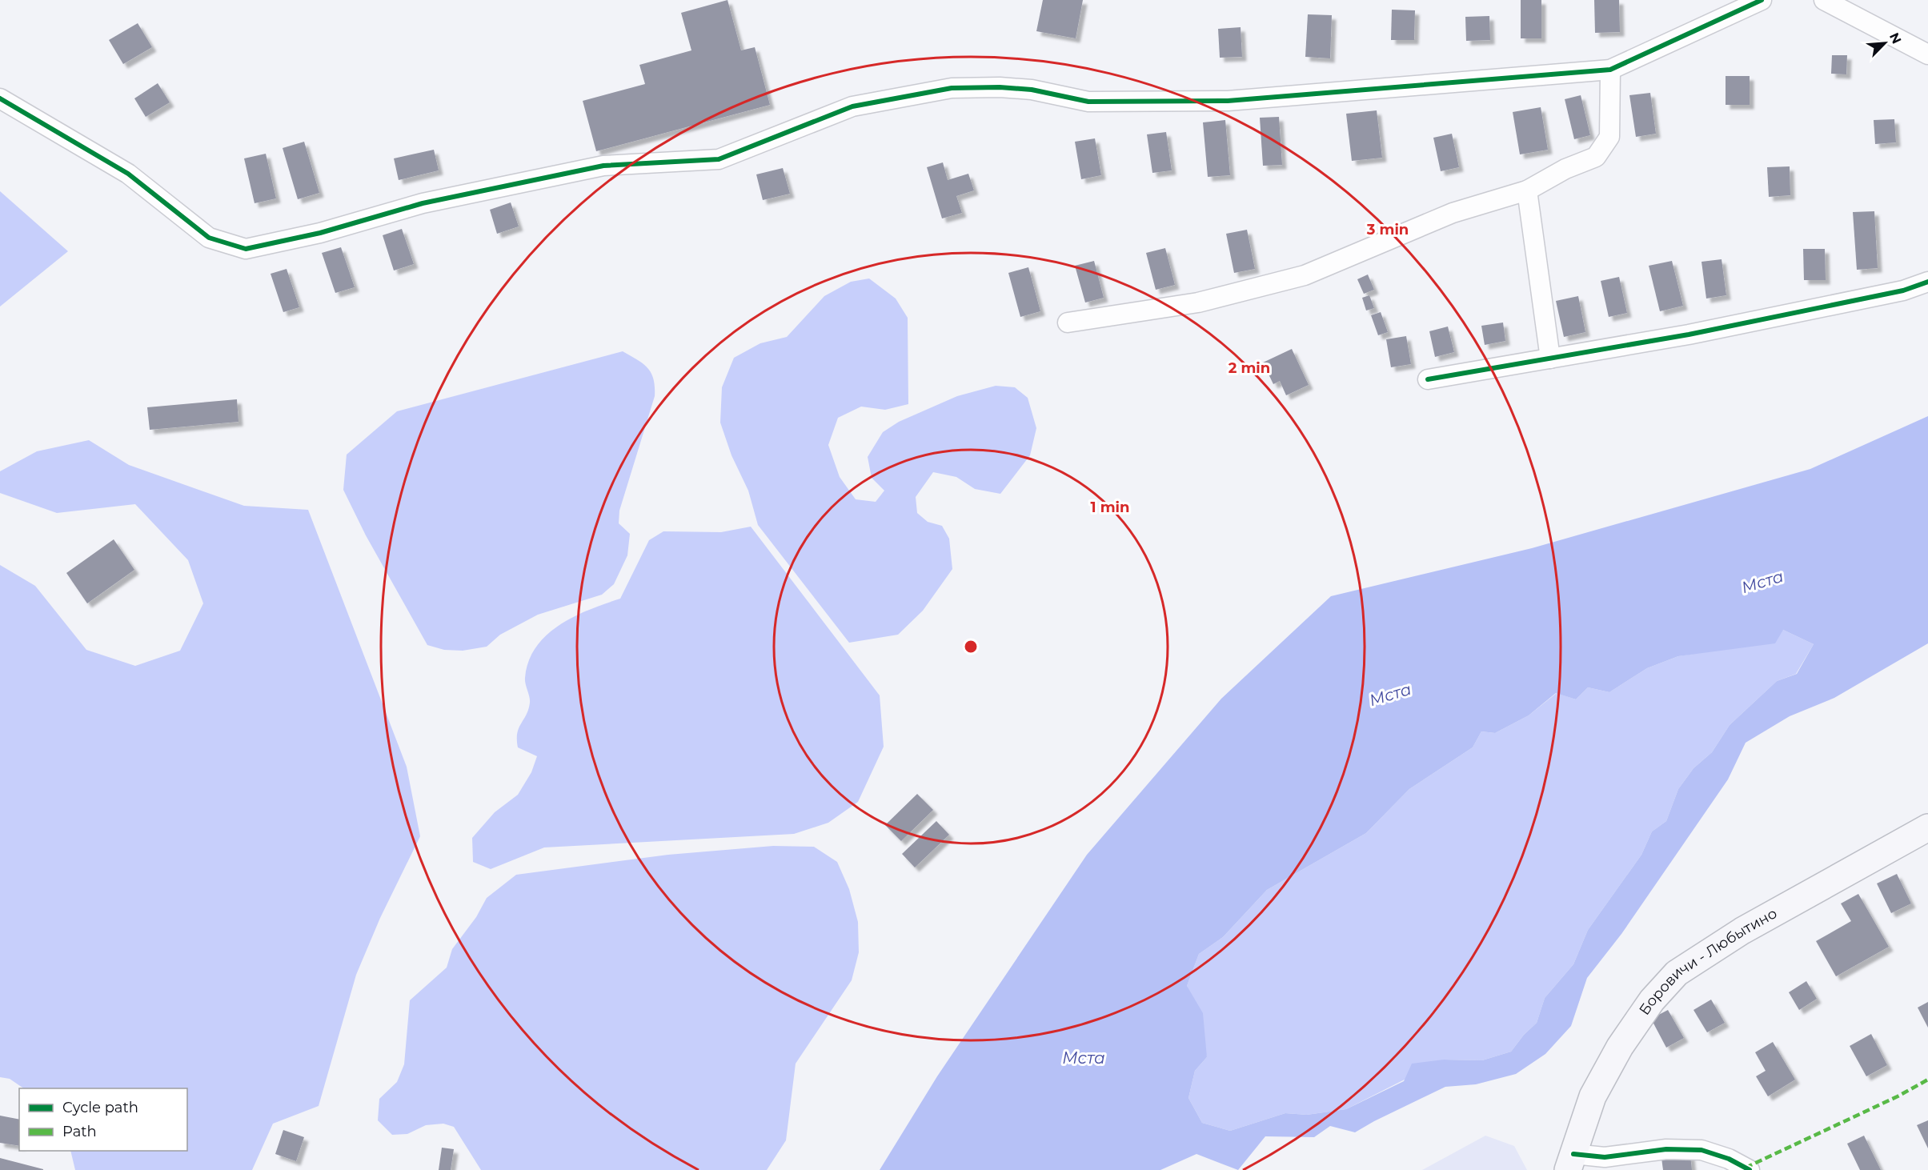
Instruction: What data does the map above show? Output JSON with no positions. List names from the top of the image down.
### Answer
{
  "streets": {
    "main road": ["Боровичи - Любытино"]
  },
  "water": ["Мста"],
  "legend": ["Cycle path", "Path"],
  "north": "top right",
  "rings": ["3 min", "2 min", "1 min"]
}
